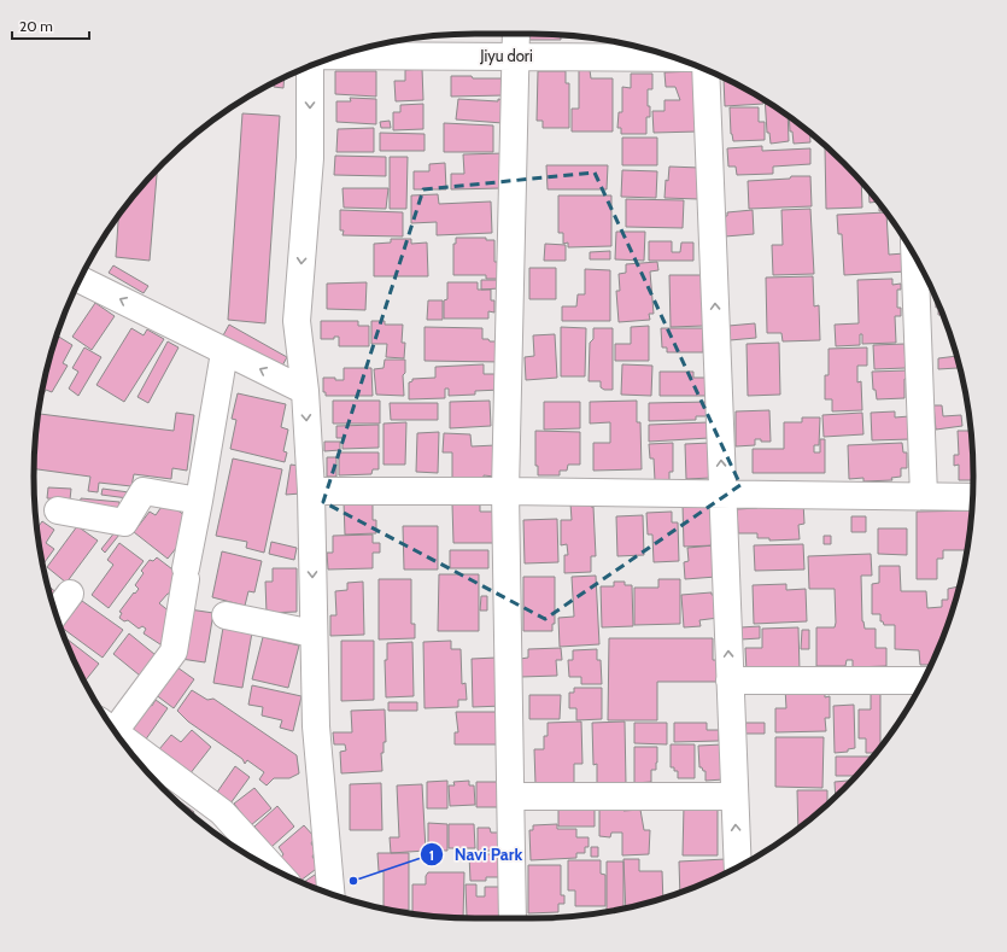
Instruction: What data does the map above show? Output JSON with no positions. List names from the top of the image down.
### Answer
{
  "streets": {
    "street": ["Jiyu dori"]
  },
  "places": ["Navi Park"],
  "scale_bar": "20 m"
}
